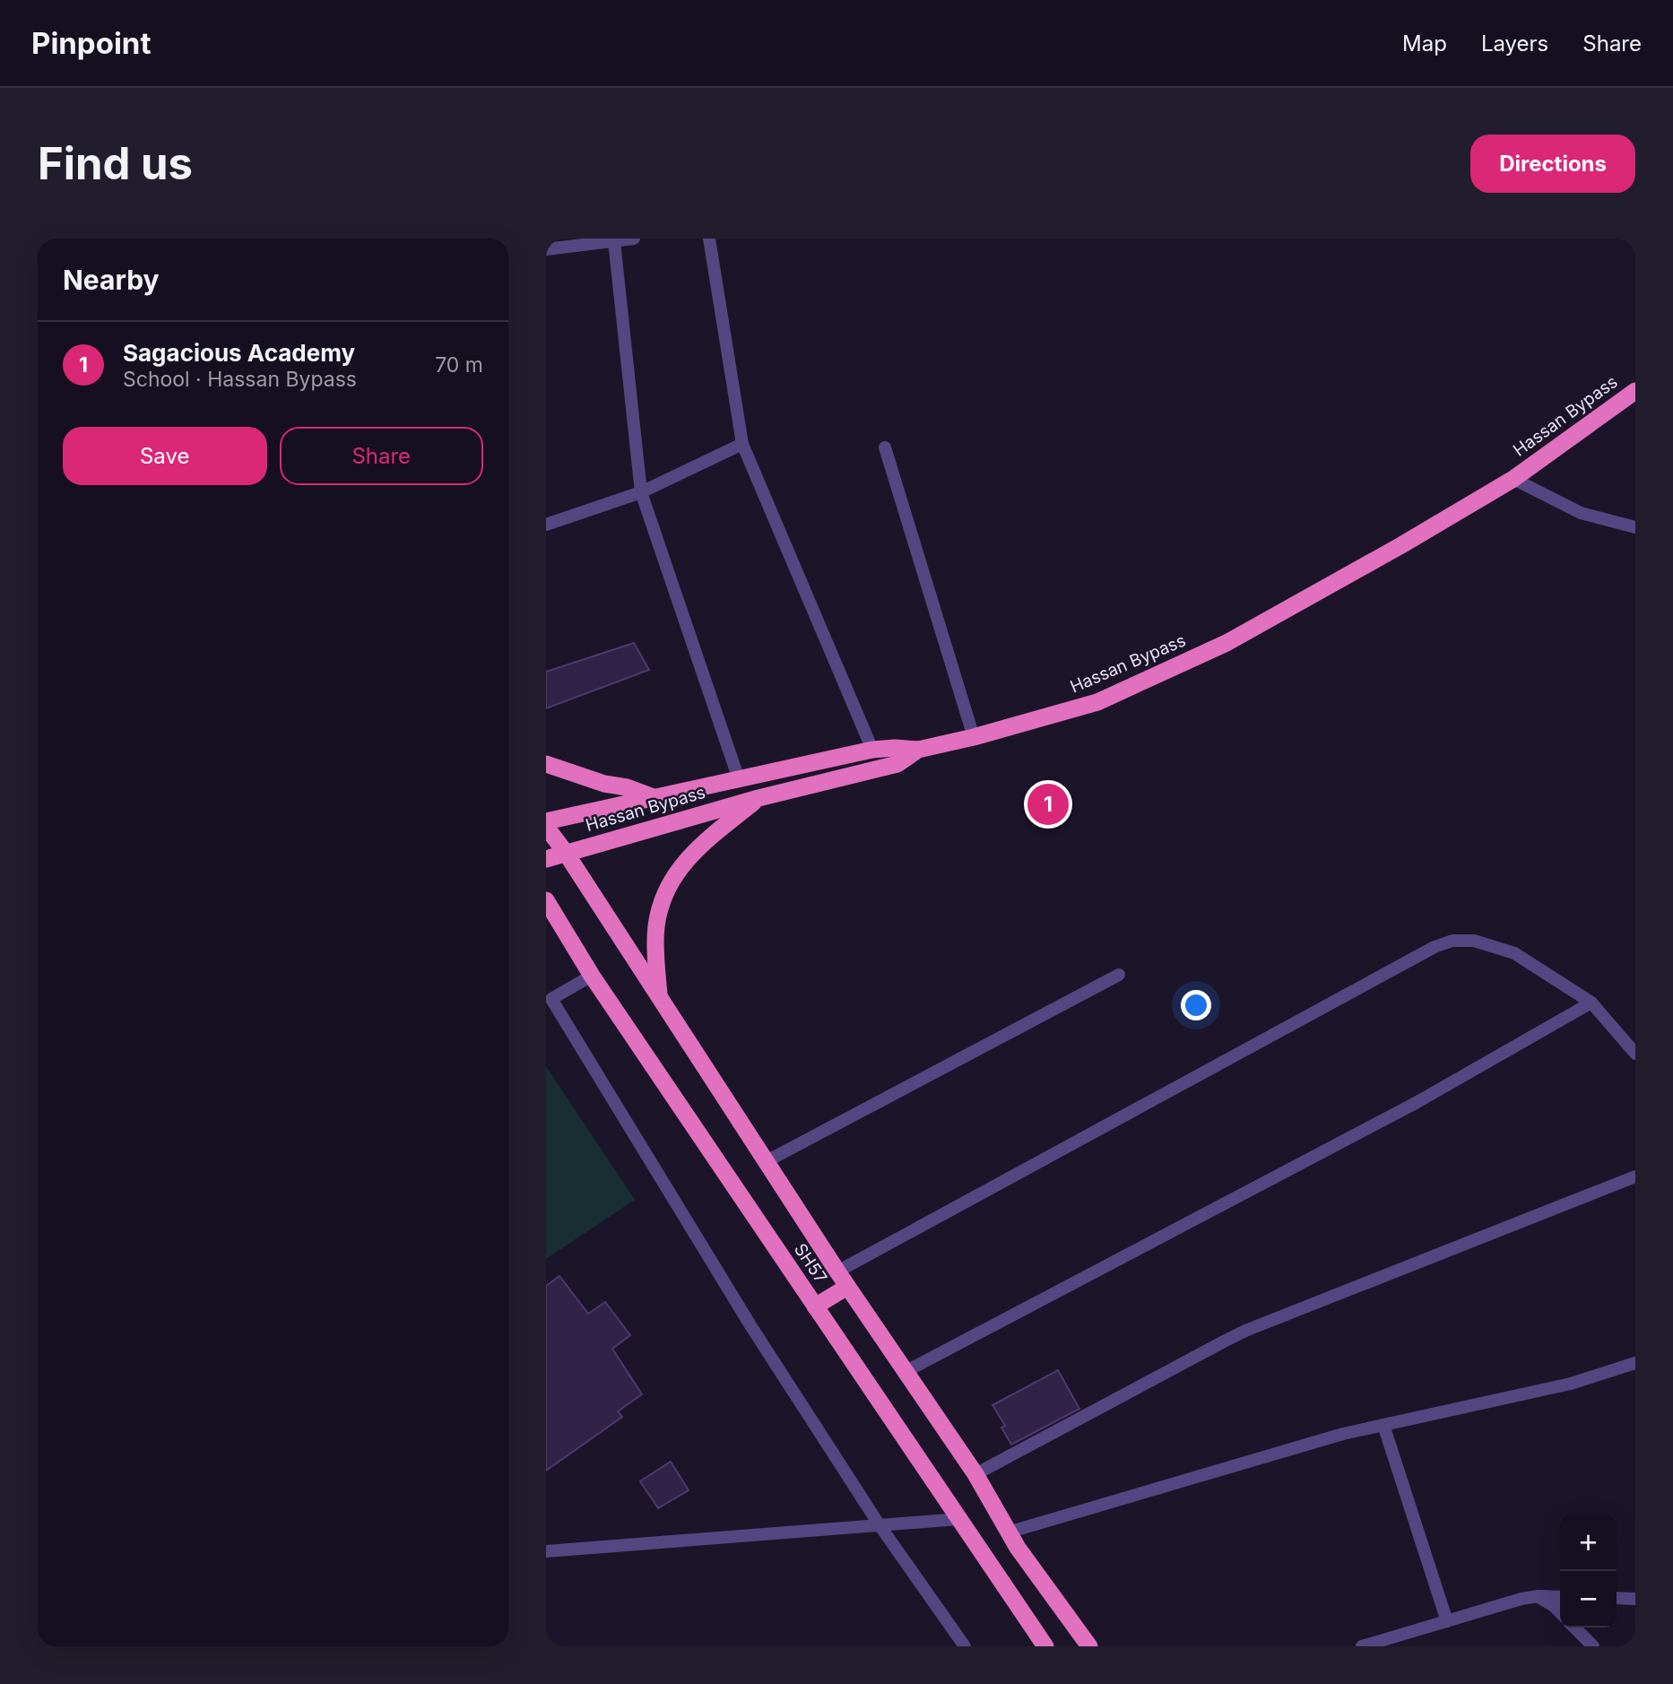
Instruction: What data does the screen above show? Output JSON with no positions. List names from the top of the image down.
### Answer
{
  "streets": {
    "highway": ["Hassan Bypass", "SH57"]
  },
  "page": {
    "header": "Pinpoint",
    "nav": ["Map", "Layers", "Share"],
    "buttons": [
      "Directions",
      ["Save", "Share"]
    ],
    "title": "Find us",
    "heading": "Nearby",
    "list": [
      {
        "mark": "1",
        "name": "Sagacious Academy",
        "note": "School · Hassan Bypass",
        "value": "70 m"
      }
    ],
    "pins": "1",
    "map_buttons": ["+", "−"]
  }
}
